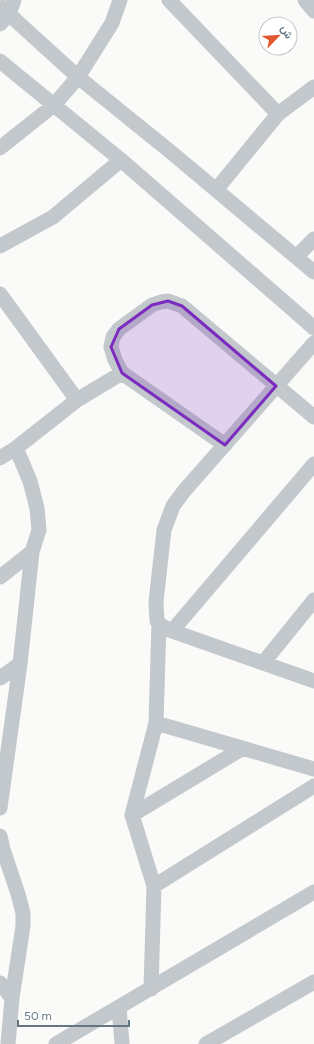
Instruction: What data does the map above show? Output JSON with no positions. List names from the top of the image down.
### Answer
{
  "scale_bar": "50 m",
  "north": "top right"
}
